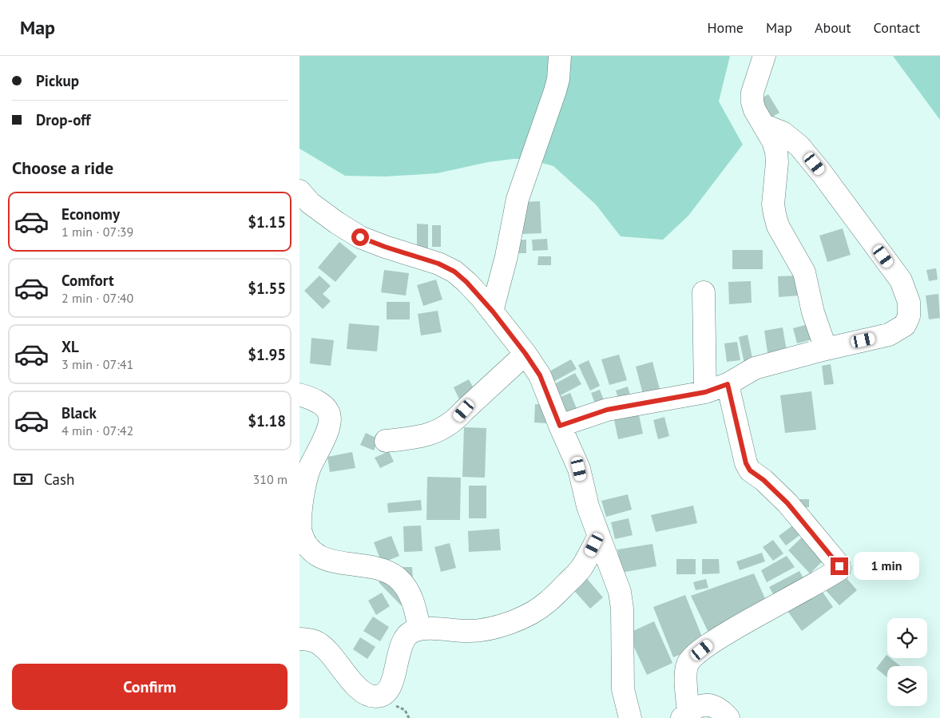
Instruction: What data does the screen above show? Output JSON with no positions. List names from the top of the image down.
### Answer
{
  "page": {
    "header": "Map",
    "nav": [
      "Home",
      "Map",
      "About",
      "Contact"
    ],
    "banner": ["Pickup", "Drop-off"],
    "heading": "Choose a ride",
    "list": [
      {
        "name": "Economy",
        "note": "1 min · 07:39",
        "value": "$1.15"
      },
      {
        "name": "Comfort",
        "note": "2 min · 07:40",
        "value": "$1.55"
      },
      {
        "name": "XL",
        "note": "3 min · 07:41",
        "value": "$1.95"
      },
      {
        "name": "Black",
        "note": "4 min · 07:42",
        "value": "$1.18"
      }
    ],
    "pay": ["Cash", "310 m"],
    "bubble": "1 min",
    "buttons": "Confirm"
  }
}
